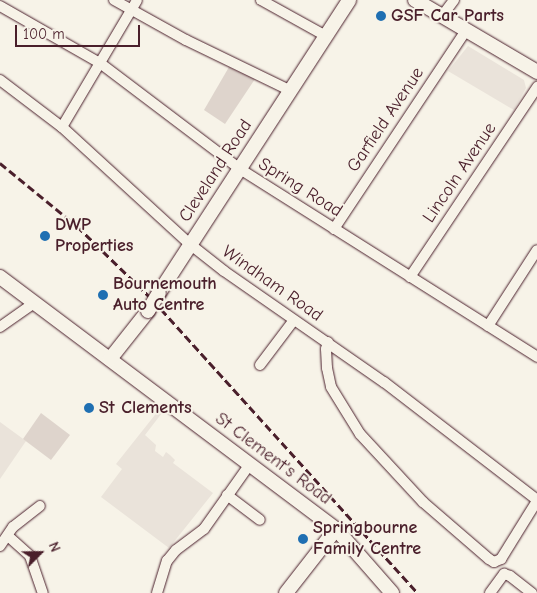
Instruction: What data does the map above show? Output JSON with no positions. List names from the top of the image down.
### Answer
{
  "streets": {
    "street": [
      "Garfield Avenue",
      "Cleveland Road",
      "Lincoln Avenue",
      "Spring Road",
      "Windham Road",
      "St Clement's Road"
    ]
  },
  "crossings": [
    ["Garfield Avenue", "Spring Road"],
    ["Cleveland Road", "Spring Road"],
    ["Cleveland Road", "Windham Road"],
    ["Cleveland Road", "St Clement's Road"],
    ["Lincoln Avenue", "Spring Road"]
  ],
  "places": [
    "GSF Car Parts",
    "DWP Properties",
    "Bournemouth Auto Centre",
    "St Clements",
    "Springbourne Family Centre"
  ],
  "scale_bar": "100 m",
  "north": "top right"
}
